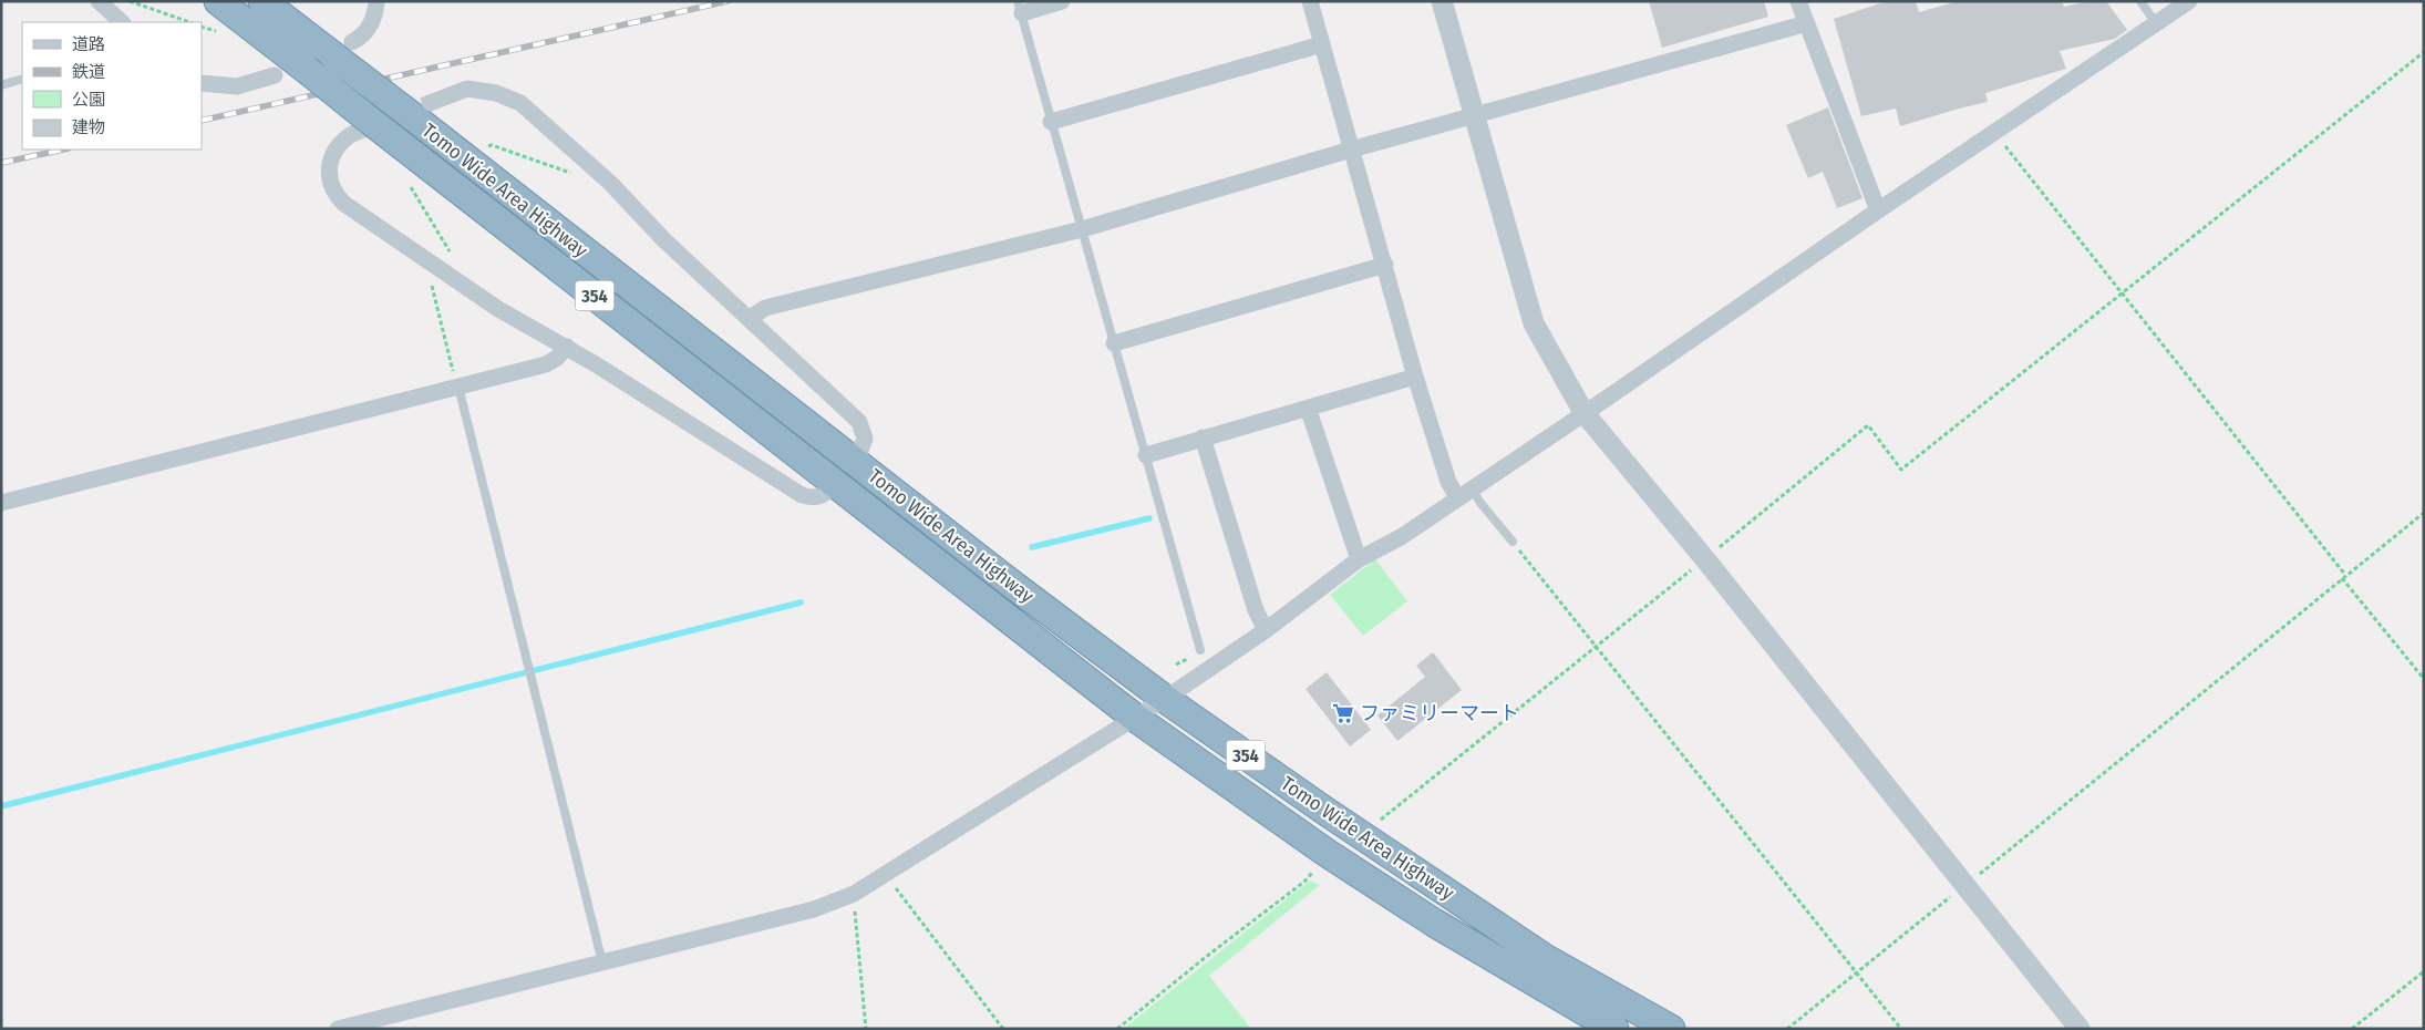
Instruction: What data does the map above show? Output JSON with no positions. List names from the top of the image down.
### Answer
{
  "streets": {
    "highway": ["Tomo Wide Area Highway", "354"]
  },
  "places": {
    "supermarket": ["ファミリーマート"]
  },
  "legend": [
    "道路",
    "鉄道",
    "公園",
    "建物"
  ]
}
